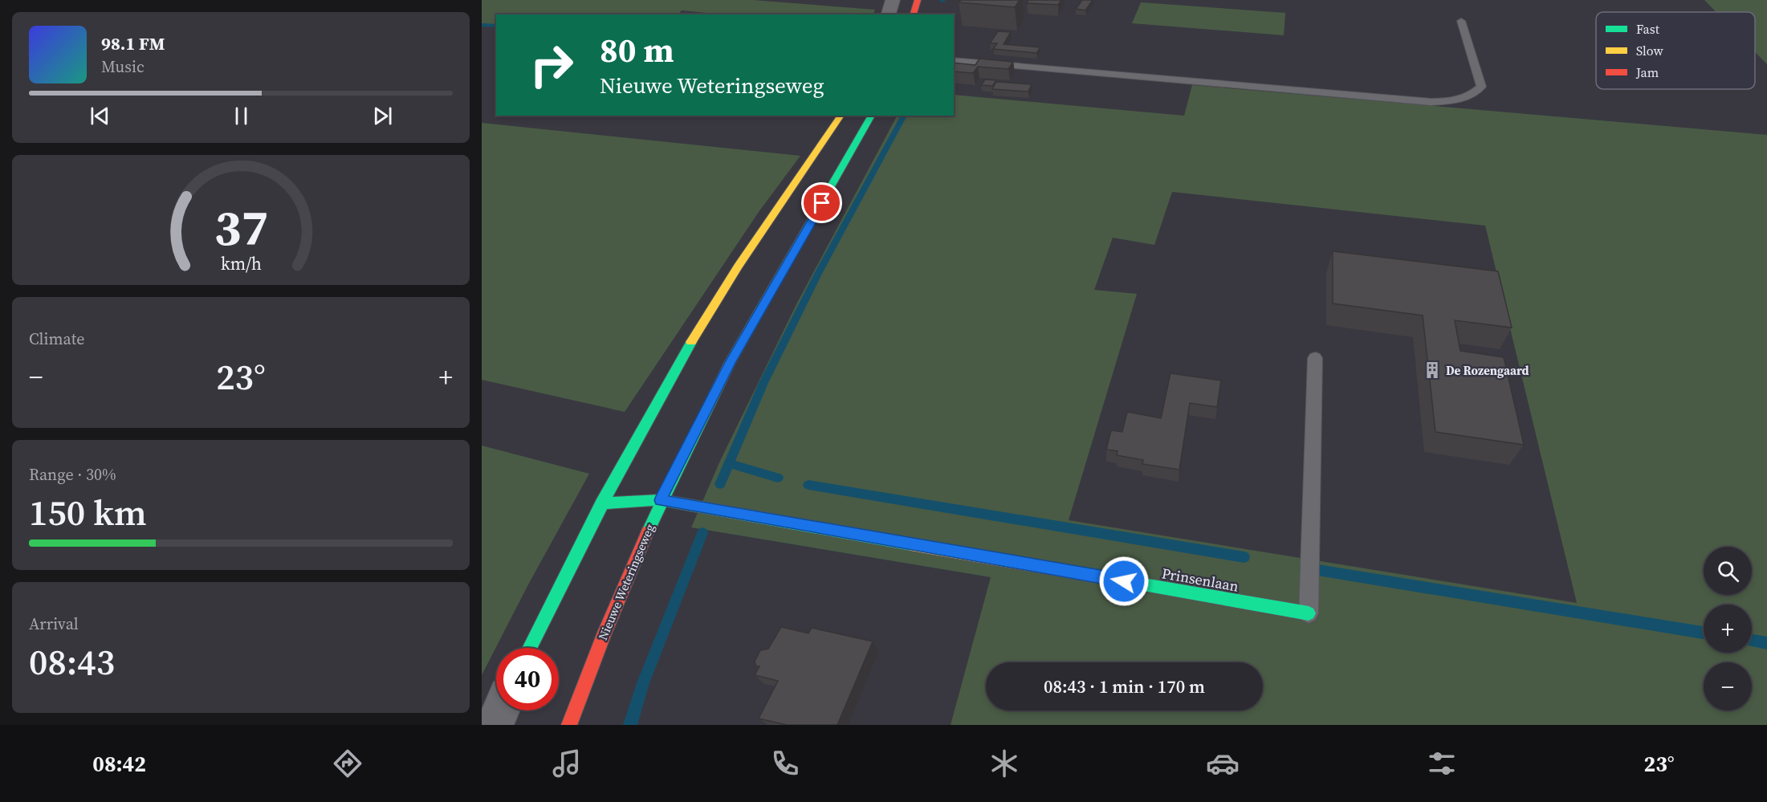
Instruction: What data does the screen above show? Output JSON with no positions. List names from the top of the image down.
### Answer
{
  "streets": {
    "street": ["Prinsenlaan", "Nieuwe Weteringseweg"]
  },
  "crossings": [
    ["Prinsenlaan", "Nieuwe Weteringseweg"]
  ],
  "places": {
    "building": ["De Rozengaard"]
  },
  "legend": ["Fast", "Slow", "Jam"],
  "page": {
    "turn": ["80 m", "Nieuwe Weteringseweg"],
    "song": ["98.1 FM", "Music"],
    "tile": [
      "Climate",
      ["Range · 30%", "150 km"],
      ["Arrival", "08:43"]
    ],
    "heat": ["−", "23°", "+"],
    "map_buttons": ["+", "−"],
    "limit": "40",
    "trip": "08:43 · 1 min · 170 m",
    "tabs": ["08:42", "23°"],
    "gauge": ["37", "km/h"]
  }
}
